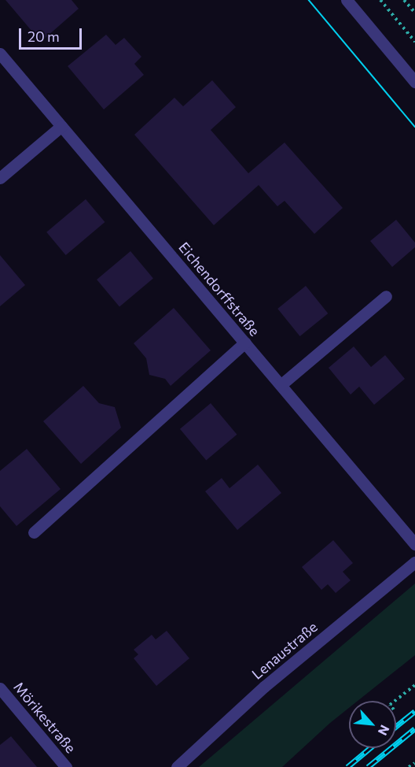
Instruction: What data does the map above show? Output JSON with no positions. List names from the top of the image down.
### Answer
{
  "streets": {
    "street": ["Eichendorffstraße", "Lenaustraße", "Mörikestraße"]
  },
  "scale_bar": "20 m",
  "north": "bottom right"
}
